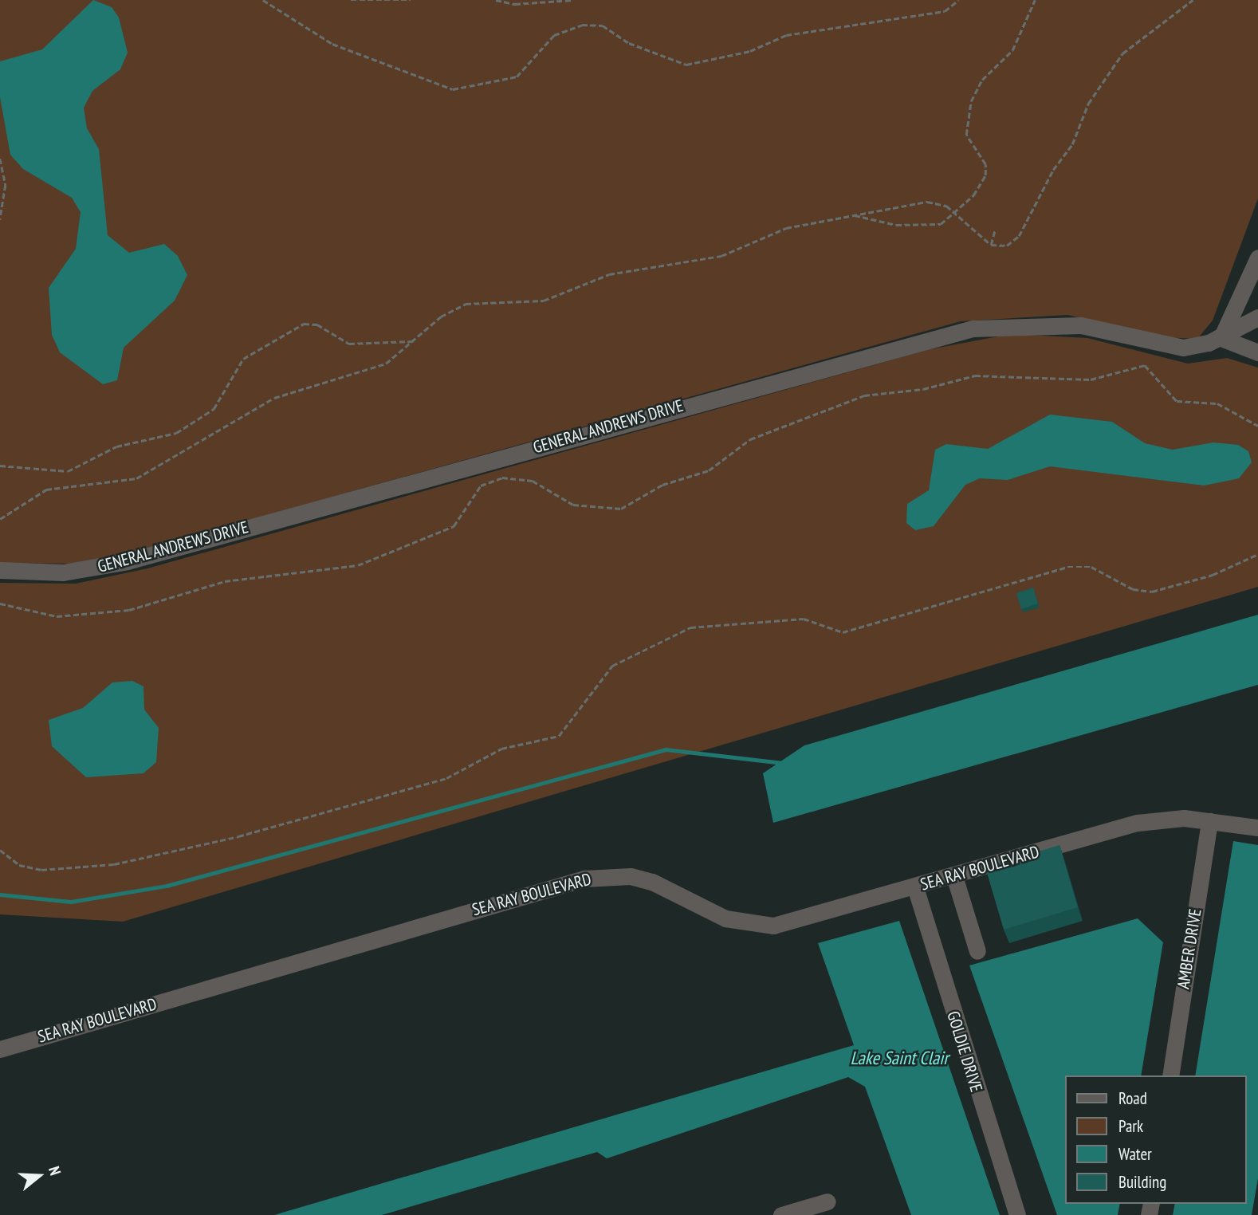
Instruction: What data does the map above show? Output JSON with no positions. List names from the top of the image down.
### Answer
{
  "streets": {
    "street": [
      "GENERAL ANDREWS DRIVE",
      "SEA RAY BOULEVARD",
      "AMBER DRIVE",
      "GOLDIE DRIVE"
    ]
  },
  "crossings": [
    ["SEA RAY BOULEVARD", "AMBER DRIVE"],
    ["SEA RAY BOULEVARD", "GOLDIE DRIVE"]
  ],
  "water": ["Lake Saint Clair"],
  "legend": [
    "Road",
    "Park",
    "Water",
    "Building"
  ],
  "north": "right"
}
